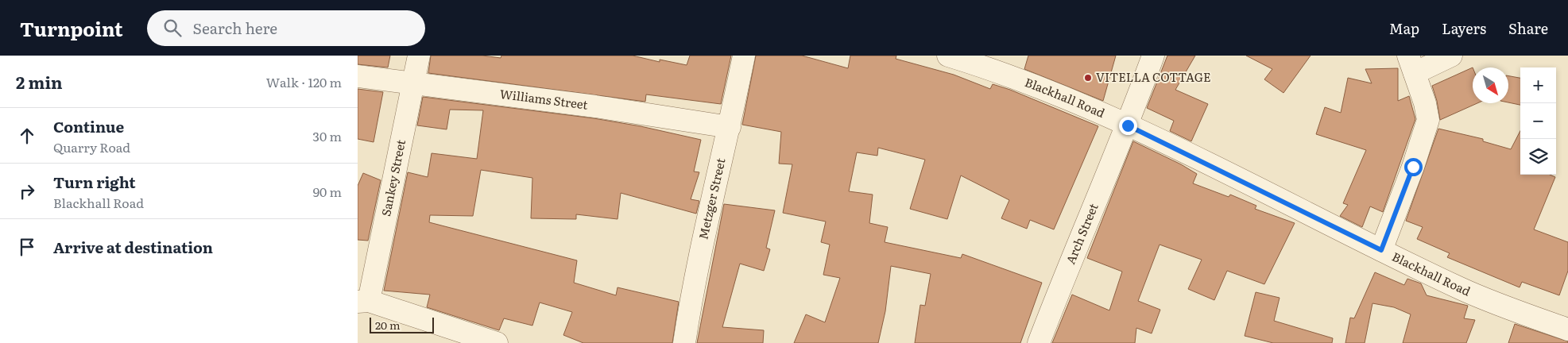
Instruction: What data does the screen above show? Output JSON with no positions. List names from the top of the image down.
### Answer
{
  "streets": {
    "street": [
      "Blackhall Road",
      "Williams Street",
      "Sankey Street",
      "Metzger Street",
      "Arch Street"
    ]
  },
  "crossings": [
    ["Blackhall Road", "Arch Street"],
    ["Williams Street", "Sankey Street"],
    ["Williams Street", "Metzger Street"]
  ],
  "places": ["VITELLA COTTAGE"],
  "scale_bar": "20 m",
  "north": "bottom right",
  "page": {
    "header": "Turnpoint",
    "search": "Search here",
    "nav": ["Map", "Layers", "Share"],
    "heading": ["2 min", "Walk · 120 m"],
    "map_buttons": ["+", "−"],
    "list": [
      ["Continue", "Quarry Road", "30 m"],
      ["Turn right", "Blackhall Road", "90 m"],
      "Arrive at destination"
    ],
    "scale": "20 m"
  }
}
